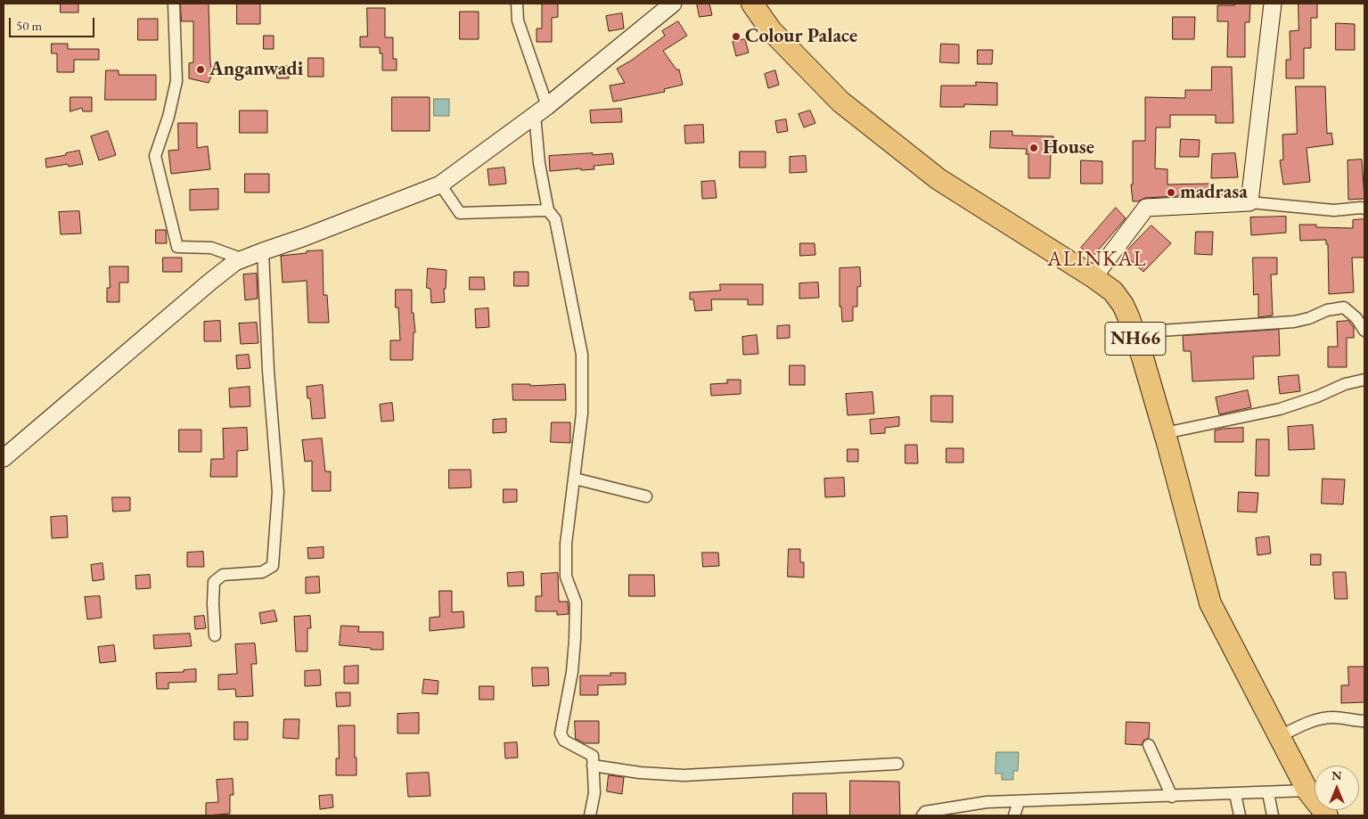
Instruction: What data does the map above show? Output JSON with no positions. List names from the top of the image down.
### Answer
{
  "streets": {
    "highway": ["NH66"]
  },
  "districts": ["ALINKAL"],
  "places": [
    "Colour Palace",
    "Anganwadi",
    "House",
    "madrasa"
  ],
  "scale_bar": "50 m",
  "north": "top"
}
